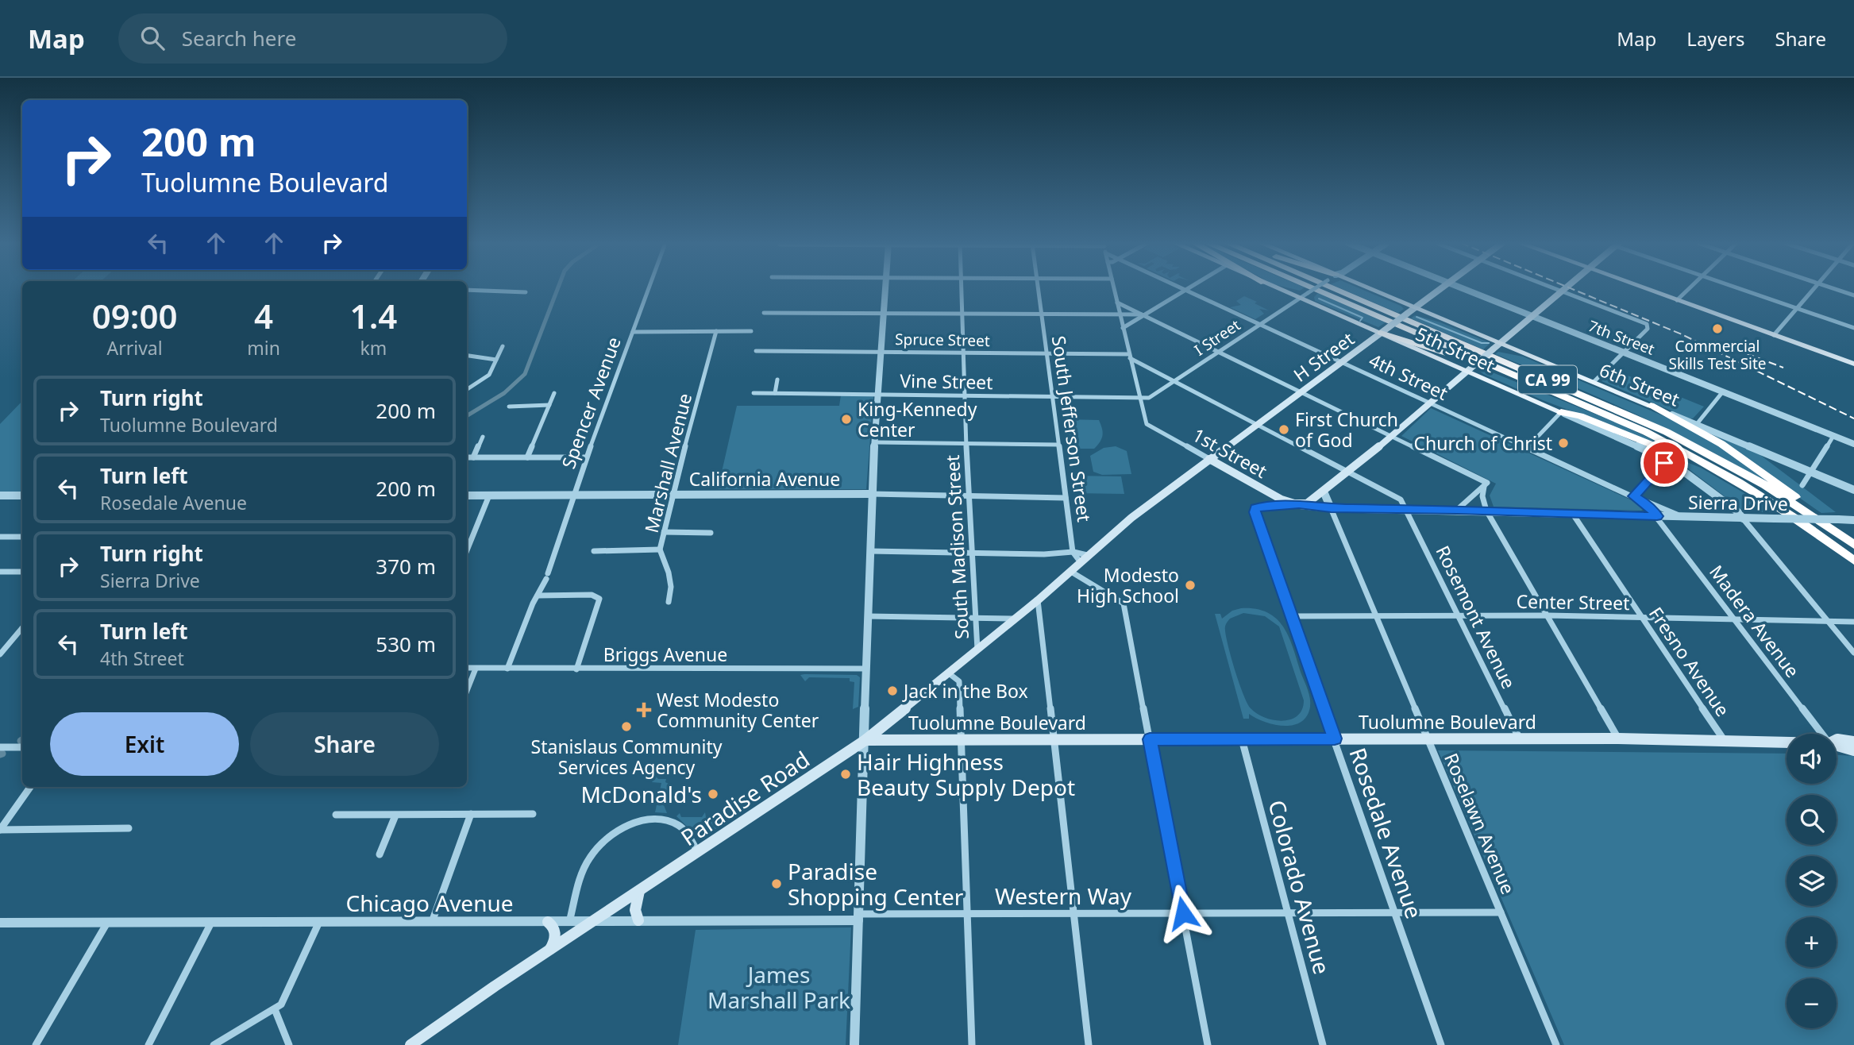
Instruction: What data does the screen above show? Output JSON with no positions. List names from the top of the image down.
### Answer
{
  "streets": {
    "highway": ["CA 99"],
    "main road": [
      "5th Street",
      "H Street",
      "6th Street",
      "1st Street",
      "Tuolumne Boulevard",
      "Paradise Road"
    ],
    "street": [
      "I Street",
      "7th Street",
      "Spruce Street",
      "4th Street",
      "Vine Street",
      "Spencer Avenue",
      "South Jefferson Street",
      "Marshall Avenue",
      "California Avenue",
      "Sierra Drive",
      "South Madison Street",
      "Center Street",
      "Rosemont Avenue",
      "Madera Avenue",
      "Briggs Avenue",
      "Fresno Avenue",
      "Roselawn Avenue",
      "Rosedale Avenue",
      "Colorado Avenue",
      "Western Way",
      "Chicago Avenue"
    ]
  },
  "crossings": [
    ["I Street", "5th Street"],
    ["I Street", "4th Street"],
    ["I Street", "Vine Street"],
    ["I Street", "1st Street"],
    ["Spruce Street", "South Jefferson Street"],
    ["Spruce Street", "South Madison Street"],
    ["5th Street", "H Street"],
    ["5th Street", "Sierra Drive"],
    ["H Street", "4th Street"],
    ["H Street", "6th Street"],
    ["H Street", "1st Street"],
    ["H Street", "Paradise Road"],
    ["4th Street", "Sierra Drive"],
    ["4th Street", "Madera Avenue"],
    ["Vine Street", "South Jefferson Street"],
    ["Vine Street", "1st Street"],
    ["Vine Street", "South Madison Street"],
    ["Spencer Avenue", "California Avenue"],
    ["Spencer Avenue", "Briggs Avenue"],
    ["South Jefferson Street", "California Avenue"],
    ["South Jefferson Street", "Paradise Road"],
    ["1st Street", "Sierra Drive"],
    ["Marshall Avenue", "California Avenue"],
    ["California Avenue", "South Madison Street"],
    ["Sierra Drive", "Rosemont Avenue"],
    ["Sierra Drive", "Madera Avenue"],
    ["Sierra Drive", "Fresno Avenue"],
    ["Sierra Drive", "Roselawn Avenue"],
    ["Sierra Drive", "Rosedale Avenue"],
    ["South Madison Street", "Paradise Road"],
    ["Center Street", "Rosemont Avenue"],
    ["Center Street", "Madera Avenue"],
    ["Center Street", "Fresno Avenue"],
    ["Center Street", "Roselawn Avenue"],
    ["Center Street", "Rosedale Avenue"],
    ["Rosemont Avenue", "Tuolumne Boulevard"],
    ["Fresno Avenue", "Tuolumne Boulevard"],
    ["Tuolumne Boulevard", "Paradise Road"],
    ["Tuolumne Boulevard", "Roselawn Avenue"],
    ["Tuolumne Boulevard", "Rosedale Avenue"],
    ["Tuolumne Boulevard", "Colorado Avenue"],
    ["Paradise Road", "Chicago Avenue"],
    ["Roselawn Avenue", "Western Way"],
    ["Rosedale Avenue", "Western Way"],
    ["Colorado Avenue", "Western Way"],
    ["Western Way", "Chicago Avenue"]
  ],
  "parks": ["James Marshall Park"],
  "places": {
    "other": [
      "Commercial Skills Test Site",
      "King-Kennedy Center",
      "First Church of God",
      "Church of Christ",
      "Modesto High School",
      "Jack in the Box",
      "Stanislaus Community Services Agency",
      "Hair Highness Beauty Supply Depot",
      "McDonald's",
      "Paradise Shopping Center"
    ],
    "health": ["West Modesto Community Center"]
  },
  "page": {
    "header": "Map",
    "search": "Search here",
    "nav": ["Map", "Layers", "Share"],
    "turn": ["200 m", "Tuolumne Boulevard"],
    "eta": [
      "09:00",
      "Arrival",
      "4",
      "min",
      "1.4",
      "km"
    ],
    "list": [
      {
        "name": "Turn right",
        "note": "Tuolumne Boulevard",
        "value": "200 m"
      },
      {
        "name": "Turn left",
        "note": "Rosedale Avenue",
        "value": "200 m"
      },
      {
        "name": "Turn right",
        "note": "Sierra Drive",
        "value": "370 m"
      },
      {
        "name": "Turn left",
        "note": "4th Street",
        "value": "530 m"
      }
    ],
    "buttons": ["Exit", "Share"],
    "map_buttons": ["+", "−"]
  }
}
